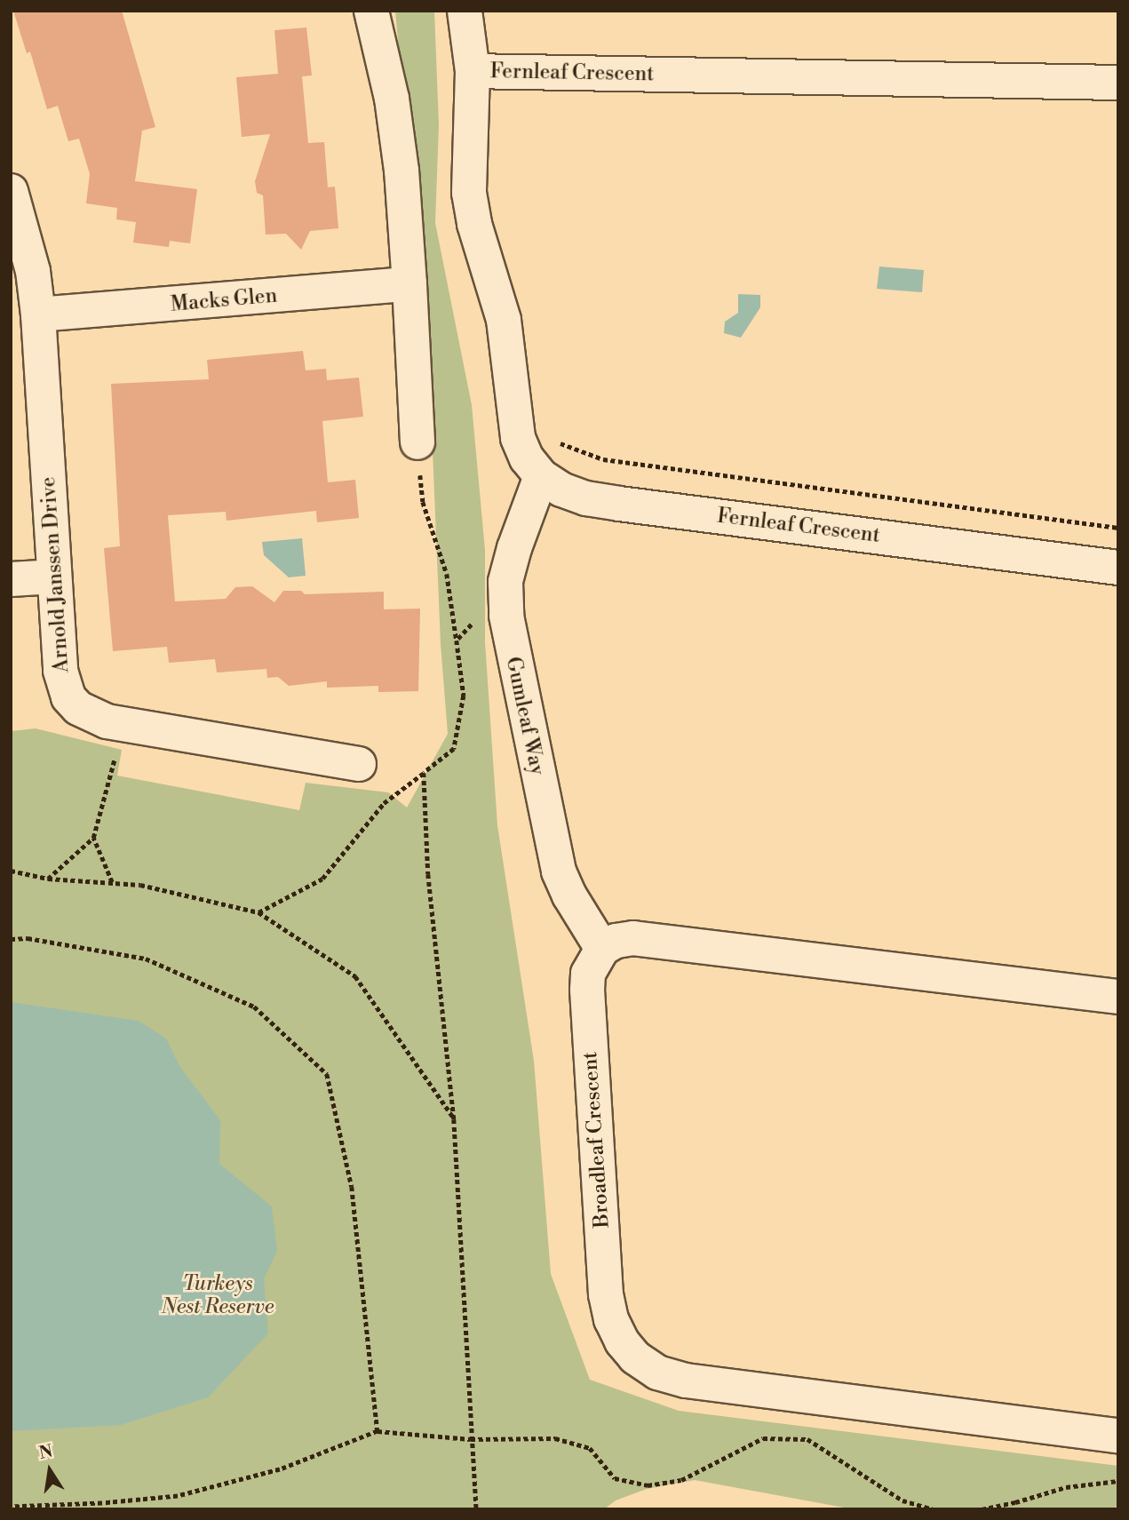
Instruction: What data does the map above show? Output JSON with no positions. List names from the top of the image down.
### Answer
{
  "streets": {
    "street": [
      "Fernleaf Crescent",
      "Macks Glen",
      "Arnold Janssen Drive",
      "Gumleaf Way",
      "Broadleaf Crescent"
    ]
  },
  "crossings": [
    ["Fernleaf Crescent", "Gumleaf Way"],
    ["Macks Glen", "Arnold Janssen Drive"],
    ["Gumleaf Way", "Broadleaf Crescent"]
  ],
  "parks": ["Turkeys Nest Reserve"],
  "north": "top"
}
